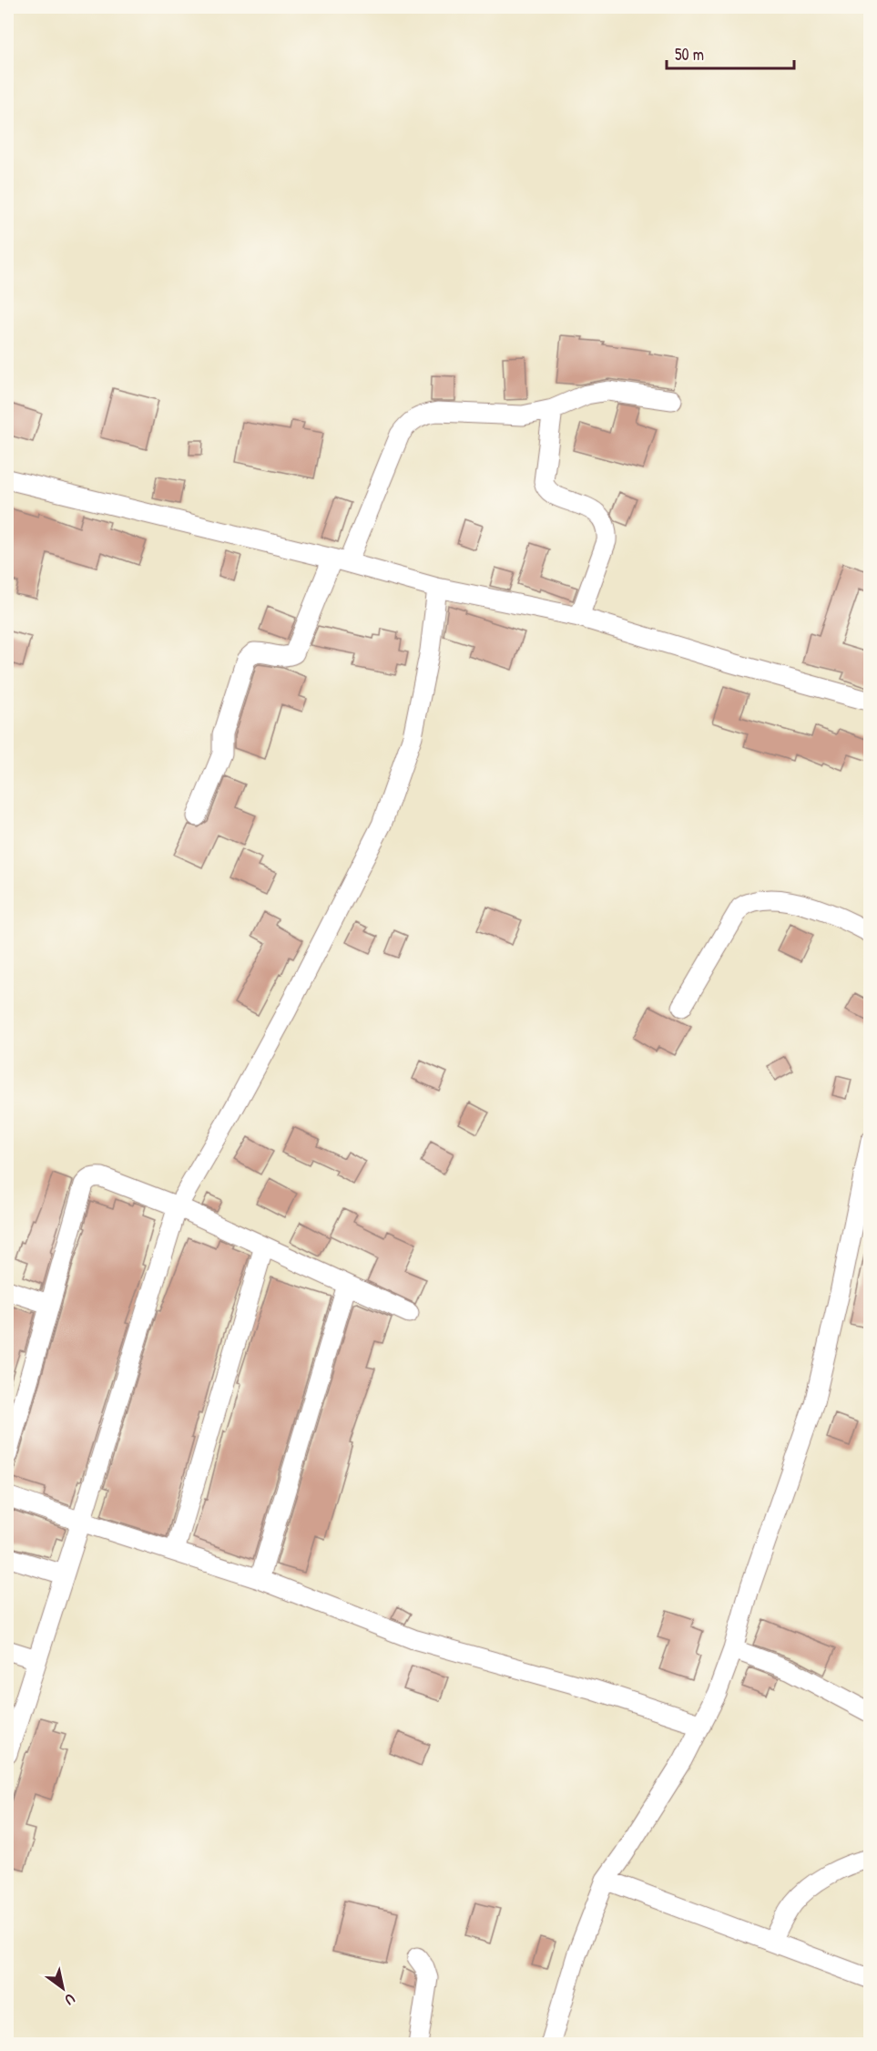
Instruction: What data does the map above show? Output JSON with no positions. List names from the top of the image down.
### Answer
{
  "scale_bar": "50 m",
  "north": "bottom right"
}
